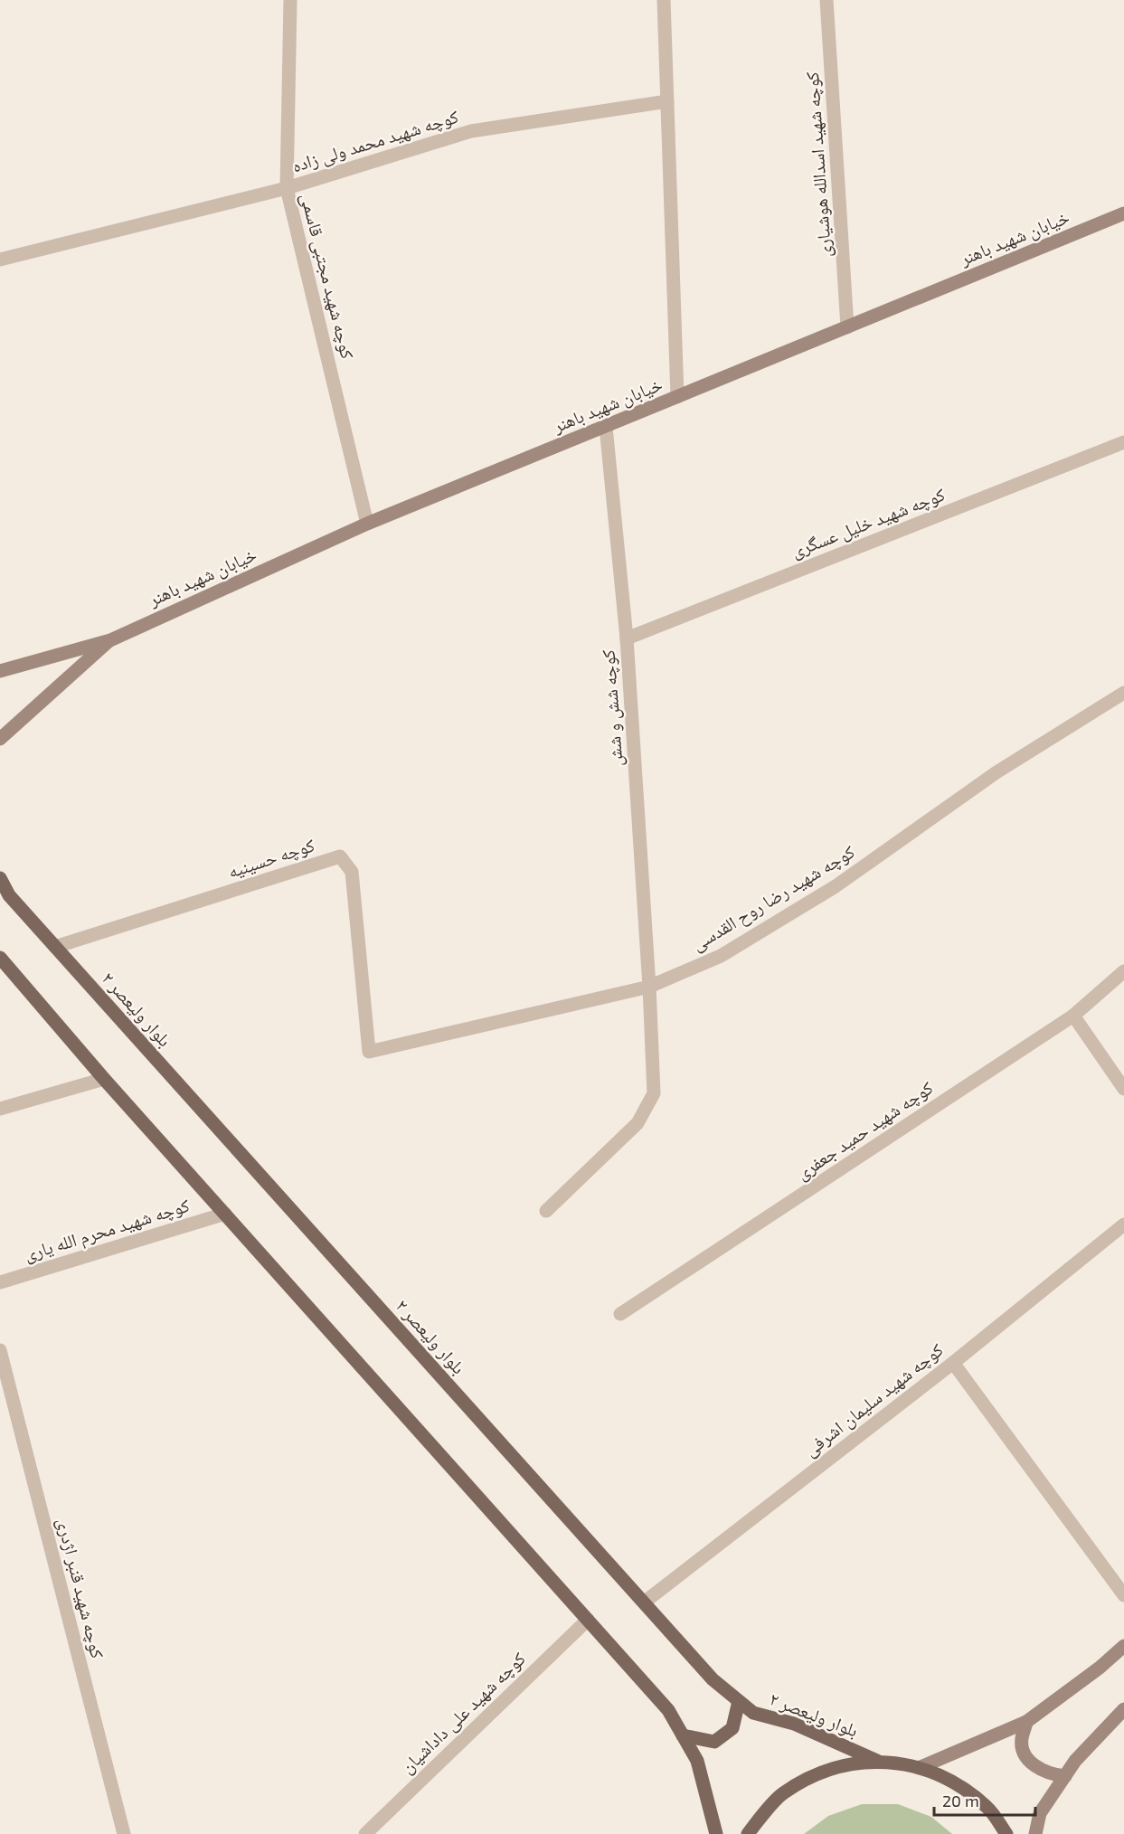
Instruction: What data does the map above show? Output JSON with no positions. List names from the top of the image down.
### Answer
{
  "streets": {
    "main road": ["خیابان شهید باهنر", "بلوار ولیعصر ۲"],
    "street": [
      "کوچه شهید محمد ولی زاده",
      "کوچه شهید اسدالله هوشیاری",
      "کوچه شهید مجتبی قاسمی",
      "کوچه شهید خلیل عسگری",
      "کوچه شش و شش",
      "کوچه حسینیه",
      "کوچه شهید رضا روح القدسی",
      "کوچه شهید حمید جعفری",
      "کوچه شهید محرم الله یاری",
      "کوچه شهید سلیمان اشرفی",
      "کوچه شهید قنبر اژدری",
      "کوچه شهید علی داداشیان"
    ]
  },
  "crossings": [
    ["کوچه شهید محمد ولی زاده", "کوچه شهید مجتبی قاسمی"],
    ["کوچه شهید اسدالله هوشیاری", "خیابان شهید باهنر"],
    ["خیابان شهید باهنر", "کوچه شهید مجتبی قاسمی"],
    ["خیابان شهید باهنر", "کوچه شش و شش"],
    ["کوچه شهید خلیل عسگری", "کوچه شش و شش"],
    ["کوچه شش و شش", "کوچه شهید رضا روح القدسی"],
    ["کوچه حسینیه", "کوچه شهید رضا روح القدسی"],
    ["کوچه حسینیه", "بلوار ولیعصر ۲"],
    ["بلوار ولیعصر ۲", "کوچه شهید سلیمان اشرفی"]
  ],
  "scale_bar": "20 m"
}
